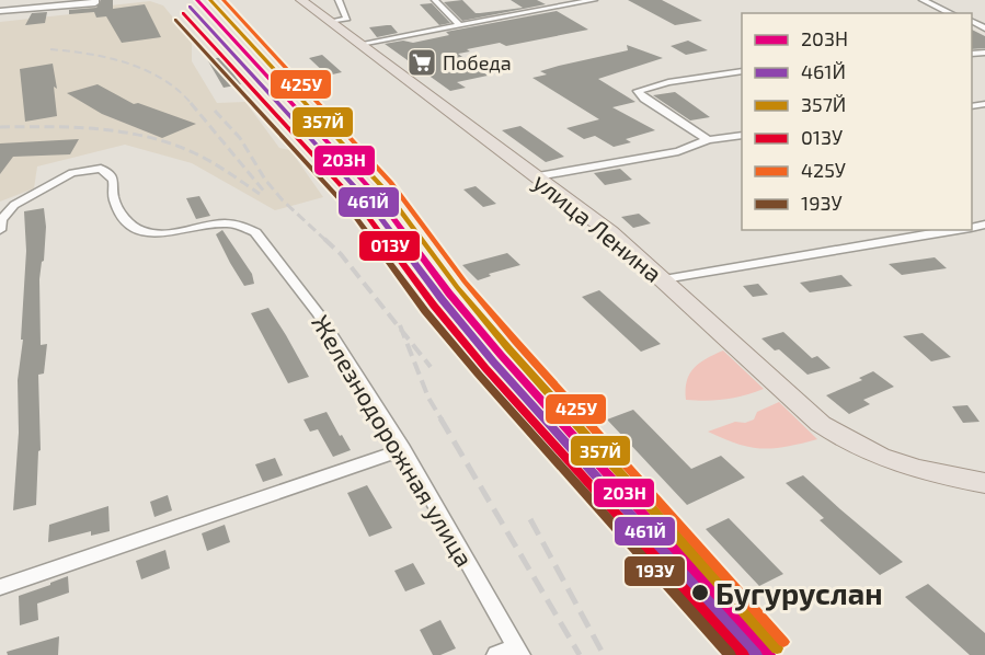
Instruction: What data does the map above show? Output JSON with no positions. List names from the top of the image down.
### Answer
{
  "streets": {
    "main road": ["улица Ленина"],
    "street": ["Железнодорожная улица"]
  },
  "places": {
    "supermarket": ["Победа"],
    "other": ["Бугуруслан"]
  },
  "lines": [
    "transit line 203Н",
    "transit line 357Й",
    "transit line 425У",
    "transit line 461Й",
    "transit line 013У",
    "transit line 193У"
  ],
  "legend": [
    "203Н",
    "461Й",
    "357Й",
    "013У",
    "425У",
    "193У"
  ]
}
